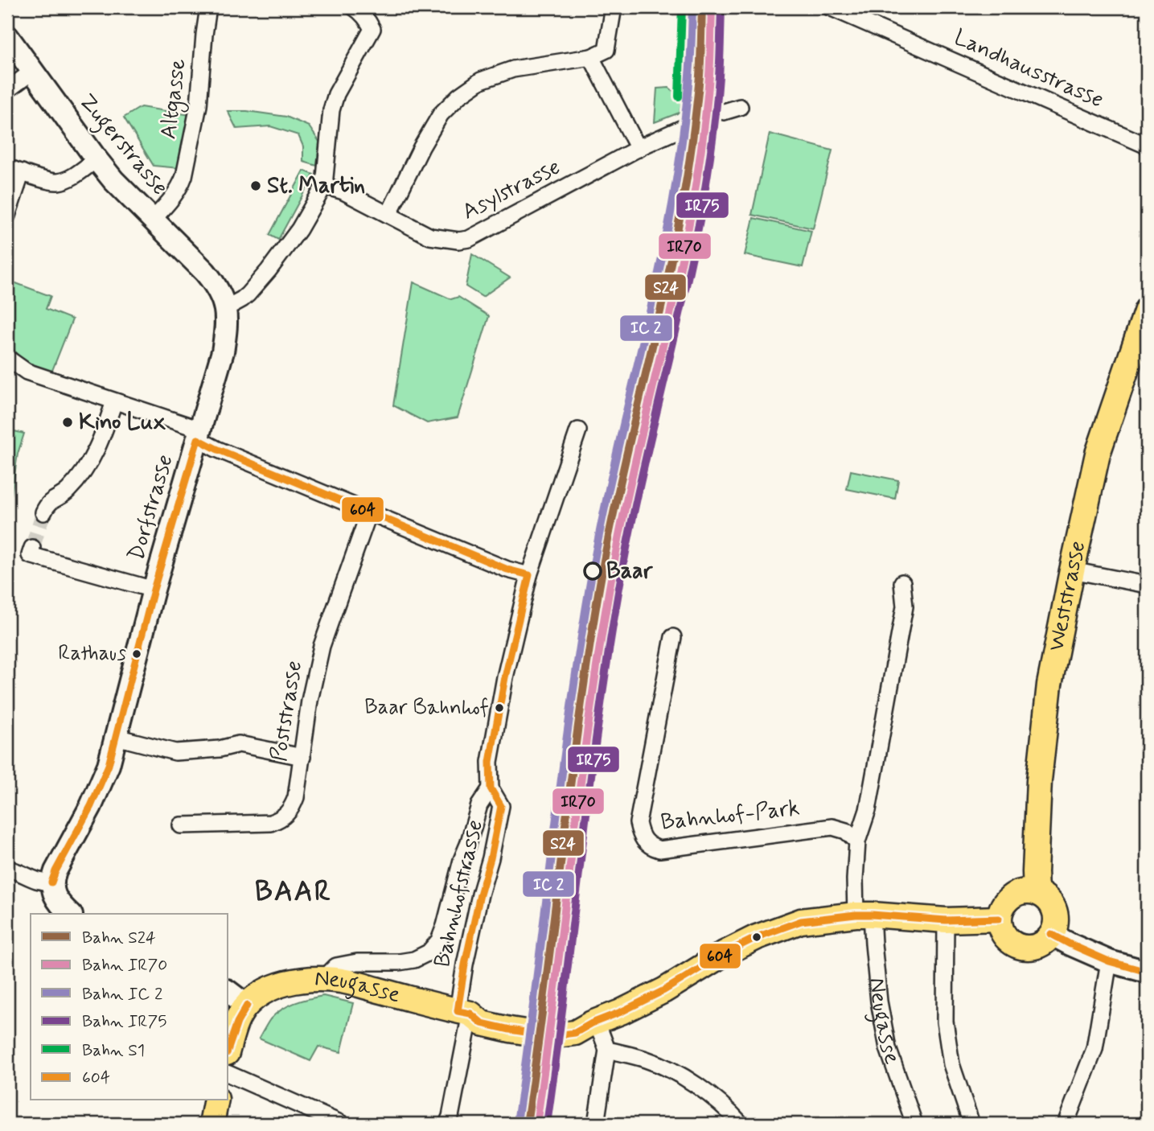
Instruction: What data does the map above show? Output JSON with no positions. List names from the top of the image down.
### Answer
{
  "streets": {
    "main road": ["Weststrasse", "Neugasse"],
    "street": [
      "Landhausstrasse",
      "Altgasse",
      "Zugerstrasse",
      "Asylstrasse",
      "Dorfstrasse",
      "Poststrasse",
      "Bahnhof-Park",
      "Bahnhofstrasse"
    ]
  },
  "crossings": [
    ["Altgasse", "Zugerstrasse"],
    ["Zugerstrasse", "Dorfstrasse"],
    ["Weststrasse", "Neugasse"],
    ["Bahnhofstrasse", "Neugasse"]
  ],
  "districts": ["BAAR"],
  "places": [
    "St. Martin",
    "Kino Lux",
    "Baar",
    "Rathaus",
    "Baar Bahnhof"
  ],
  "lines": [
    "rail line S24",
    "rail line IR70",
    "rail line S1",
    "rail line IR75",
    "transit line 604"
  ],
  "legend": [
    "Bahn S24",
    "Bahn IR70",
    "Bahn IC 2",
    "Bahn IR75",
    "Bahn S1",
    "604"
  ]
}
